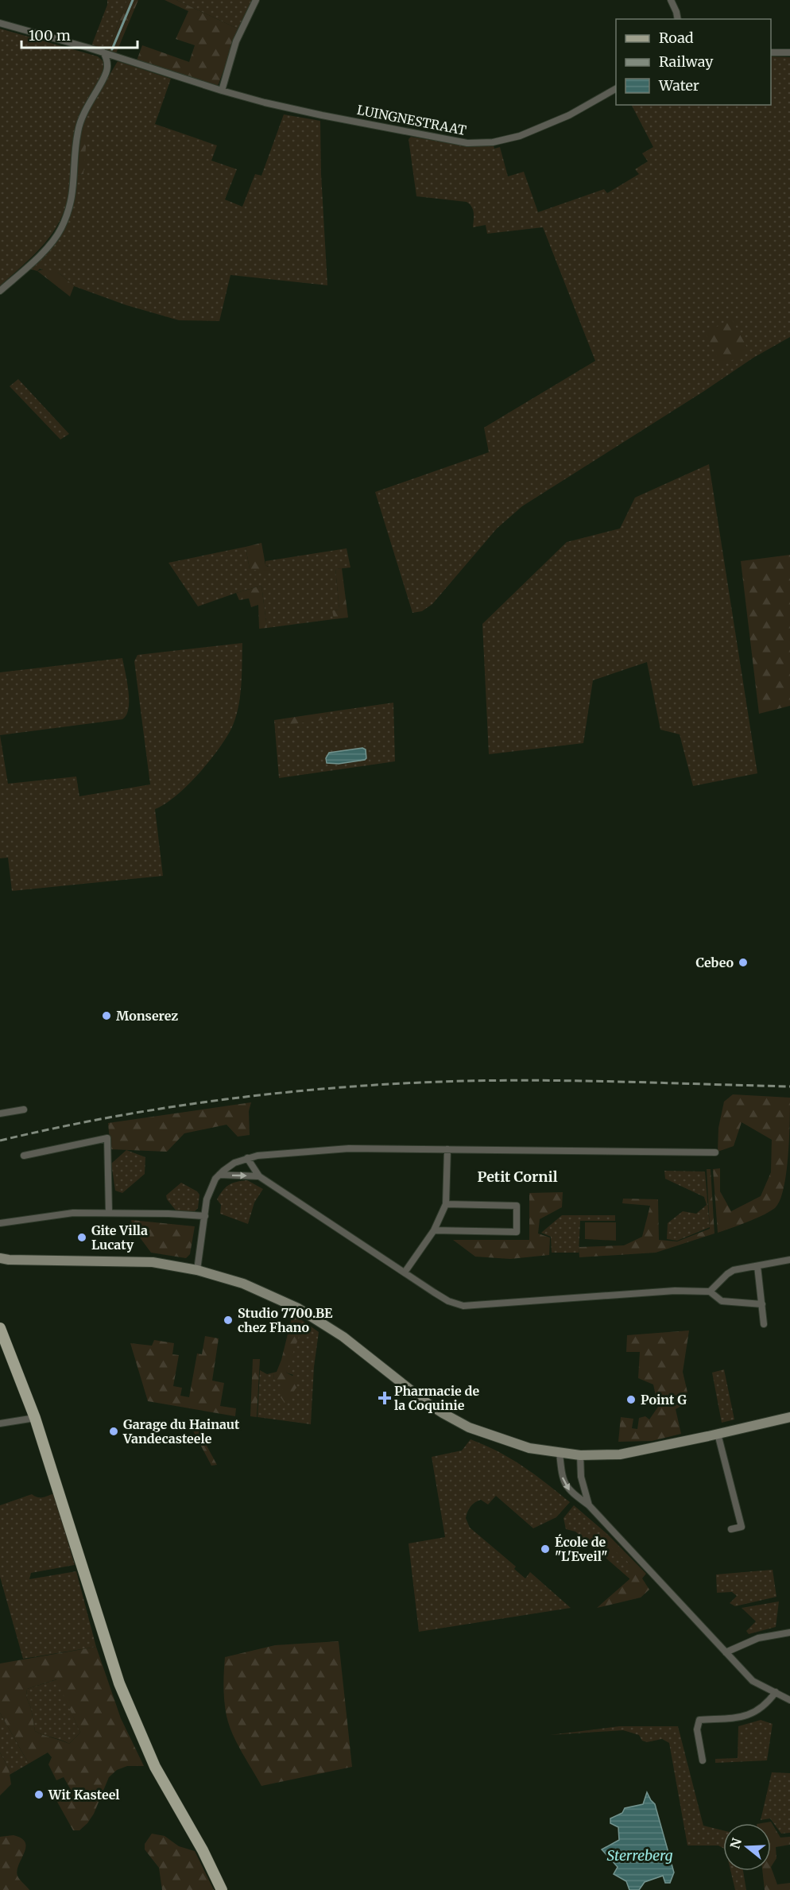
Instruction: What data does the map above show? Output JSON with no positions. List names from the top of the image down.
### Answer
{
  "streets": {
    "street": ["LUINGNESTRAAT"]
  },
  "districts": ["Petit Cornil"],
  "water": ["Sterreberg"],
  "places": {
    "other": [
      "Cebeo",
      "Monserez",
      "Gite Villa Lucaty",
      "Studio 7700.BE chez Fhano",
      "Point G",
      "Garage du Hainaut Vandecasteele",
      "École de \"L'Eveil\"",
      "Wit Kasteel"
    ],
    "health": ["Pharmacie de la Coquinie"]
  },
  "legend": ["Road", "Railway", "Water"],
  "scale_bar": "100 m",
  "north": "left"
}
